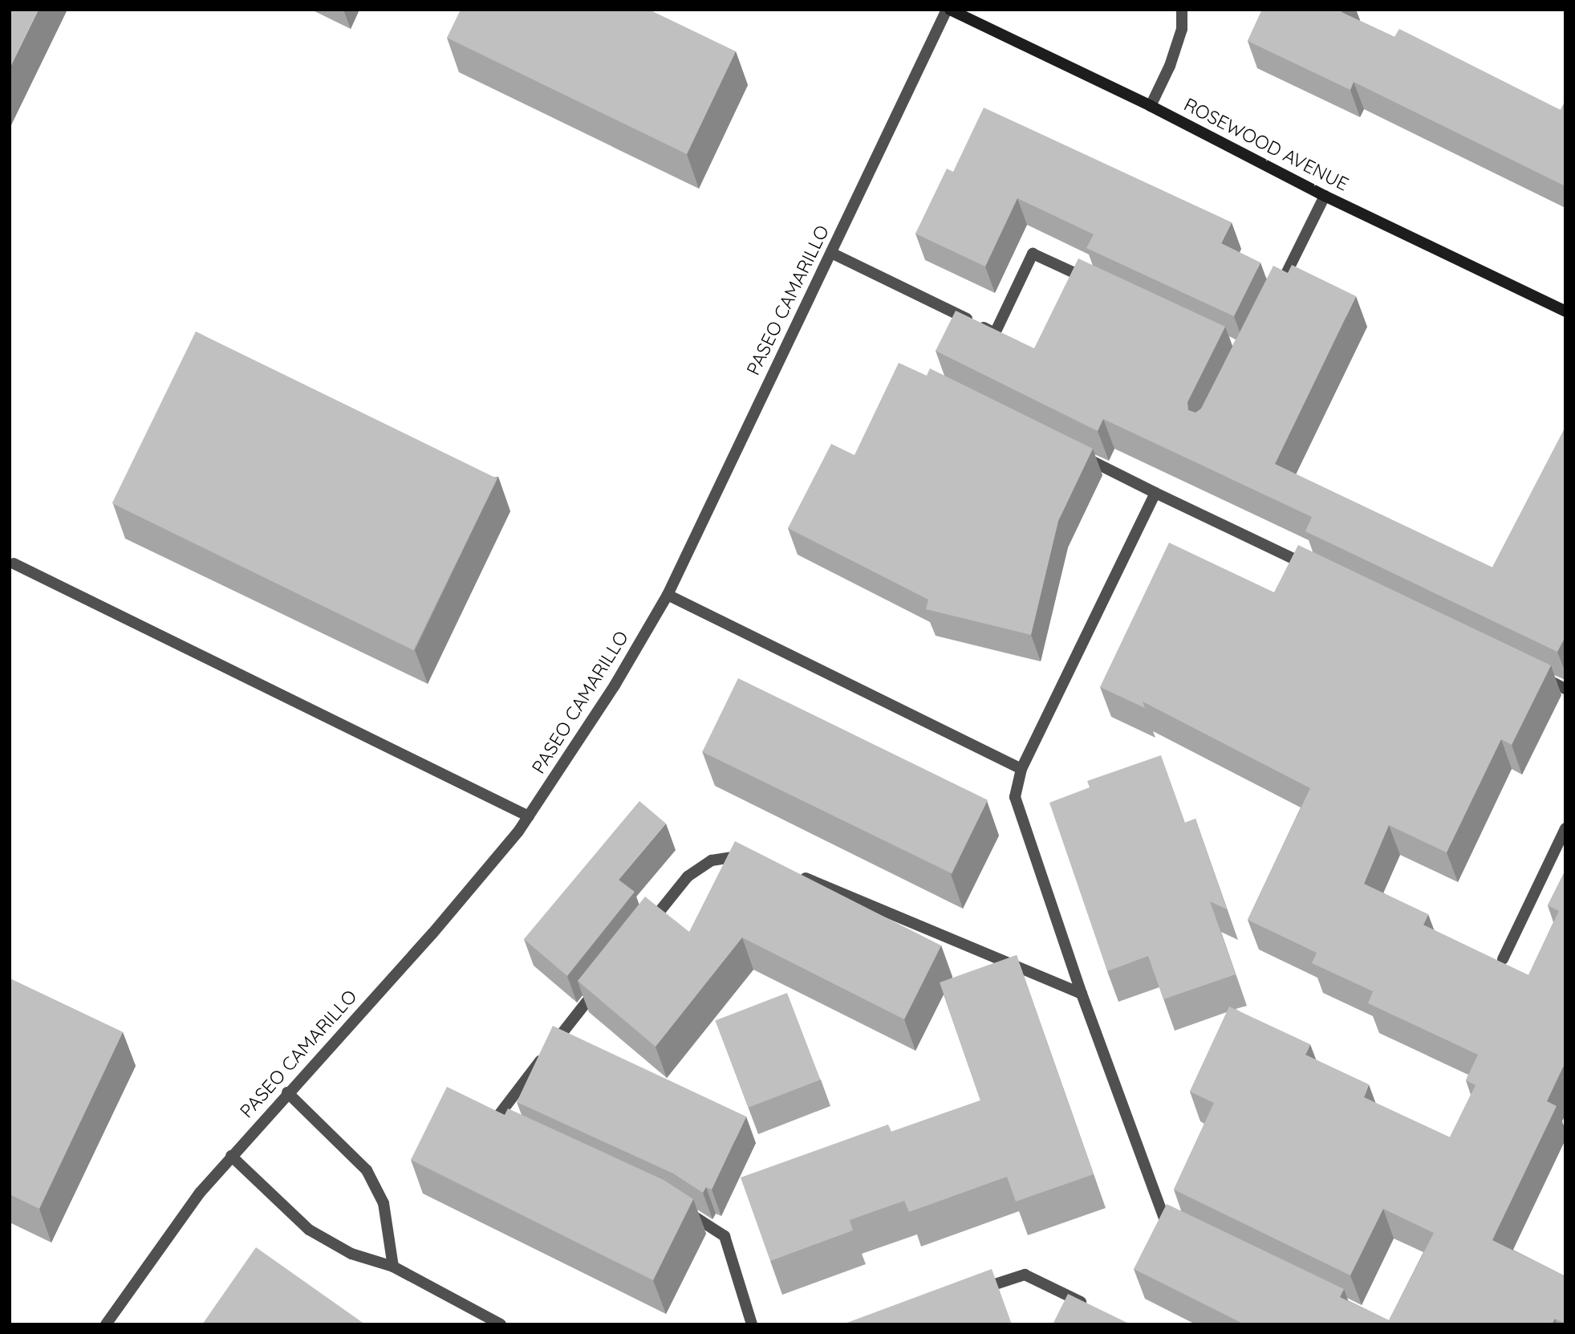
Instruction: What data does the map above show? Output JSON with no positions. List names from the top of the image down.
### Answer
{
  "streets": {
    "main road": ["ROSEWOOD AVENUE"],
    "street": ["PASEO CAMARILLO"]
  },
  "crossings": [
    ["ROSEWOOD AVENUE", "PASEO CAMARILLO"]
  ]
}
